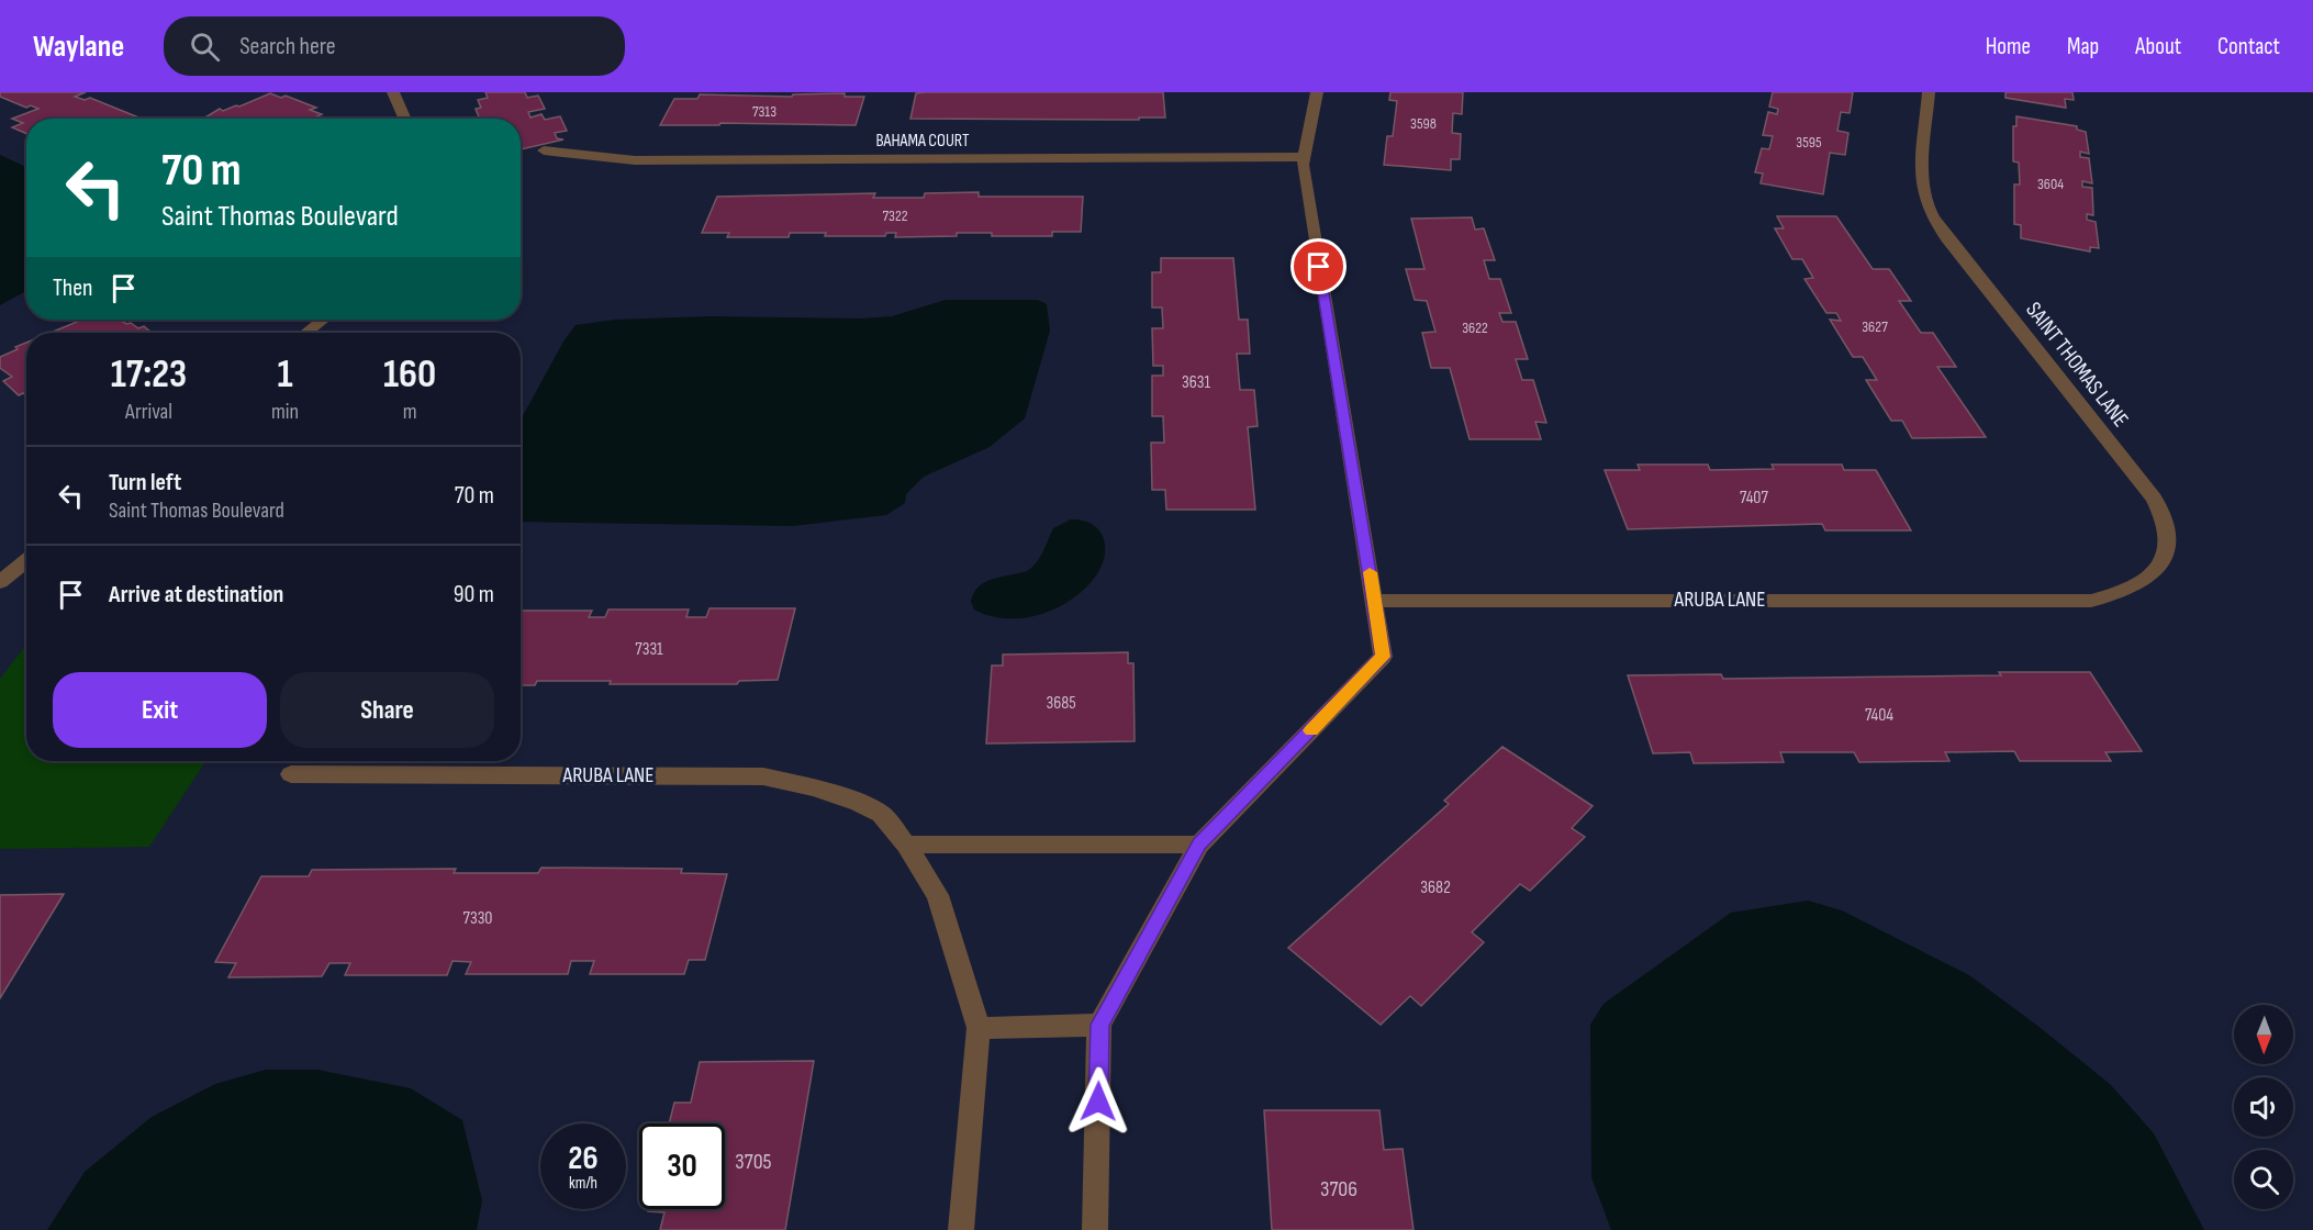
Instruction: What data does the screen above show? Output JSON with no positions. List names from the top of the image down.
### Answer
{
  "streets": {
    "street": ["BAHAMA COURT", "SAINT THOMAS LANE", "ARUBA LANE"]
  },
  "crossings": [
    ["SAINT THOMAS LANE", "ARUBA LANE"]
  ],
  "house_numbers": [
    "7313",
    "3598",
    "3595",
    "3604",
    "7322",
    "3627",
    "3622",
    "3631",
    "7407",
    "7331",
    "3685",
    "7404",
    "3682",
    "7330",
    "3705",
    "3706"
  ],
  "north": "bottom",
  "page": {
    "header": "Waylane",
    "search": "Search here",
    "nav": [
      "Home",
      "Map",
      "About",
      "Contact"
    ],
    "turn": ["70 m", "Saint Thomas Boulevard"],
    "then": "Then",
    "eta": [
      "17:23",
      "Arrival",
      "1",
      "min",
      "160",
      "m"
    ],
    "list": [
      {
        "name": "Turn left",
        "note": "Saint Thomas Boulevard",
        "value": "70 m"
      },
      {
        "name": "Arrive at destination",
        "value": "90 m"
      }
    ],
    "buttons": ["Exit", "Share"],
    "speed": "26 km/h",
    "limit": "30"
  }
}
